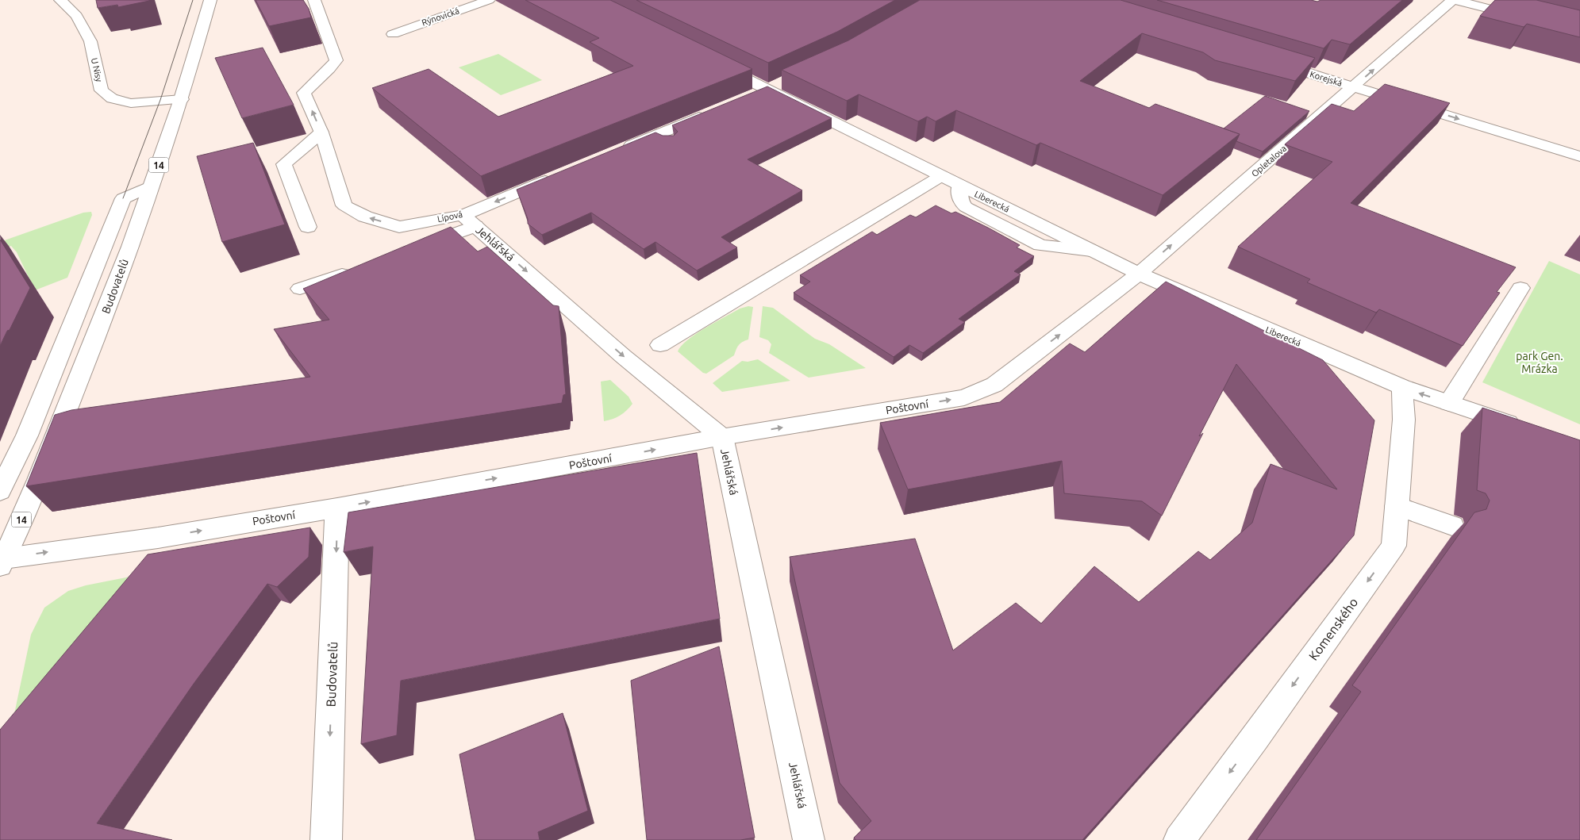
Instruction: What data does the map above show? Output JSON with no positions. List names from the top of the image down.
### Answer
{
  "streets": {
    "street": [
      "Rýnovická",
      "U Nisy",
      "Korejská",
      "Opletalova",
      "14",
      "Liberecká",
      "Lípová",
      "Jehlářská",
      "Budovatelů",
      "Poštovní",
      "Komenského"
    ]
  },
  "crossings": [
    ["U Nisy", "Budovatelů"],
    ["Korejská", "Opletalova"],
    ["Opletalova", "Liberecká"],
    ["Opletalova", "Poštovní"],
    ["Liberecká", "Poštovní"],
    ["Liberecká", "Komenského"],
    ["Lípová", "Jehlářská"],
    ["Jehlářská", "Poštovní"],
    ["Budovatelů", "Poštovní"]
  ],
  "one_way": [
    "Opletalova",
    "Jehlářská",
    "Budovatelů",
    "Poštovní",
    "Komenského"
  ],
  "parks": ["park Gen. Mrázka"]
}
